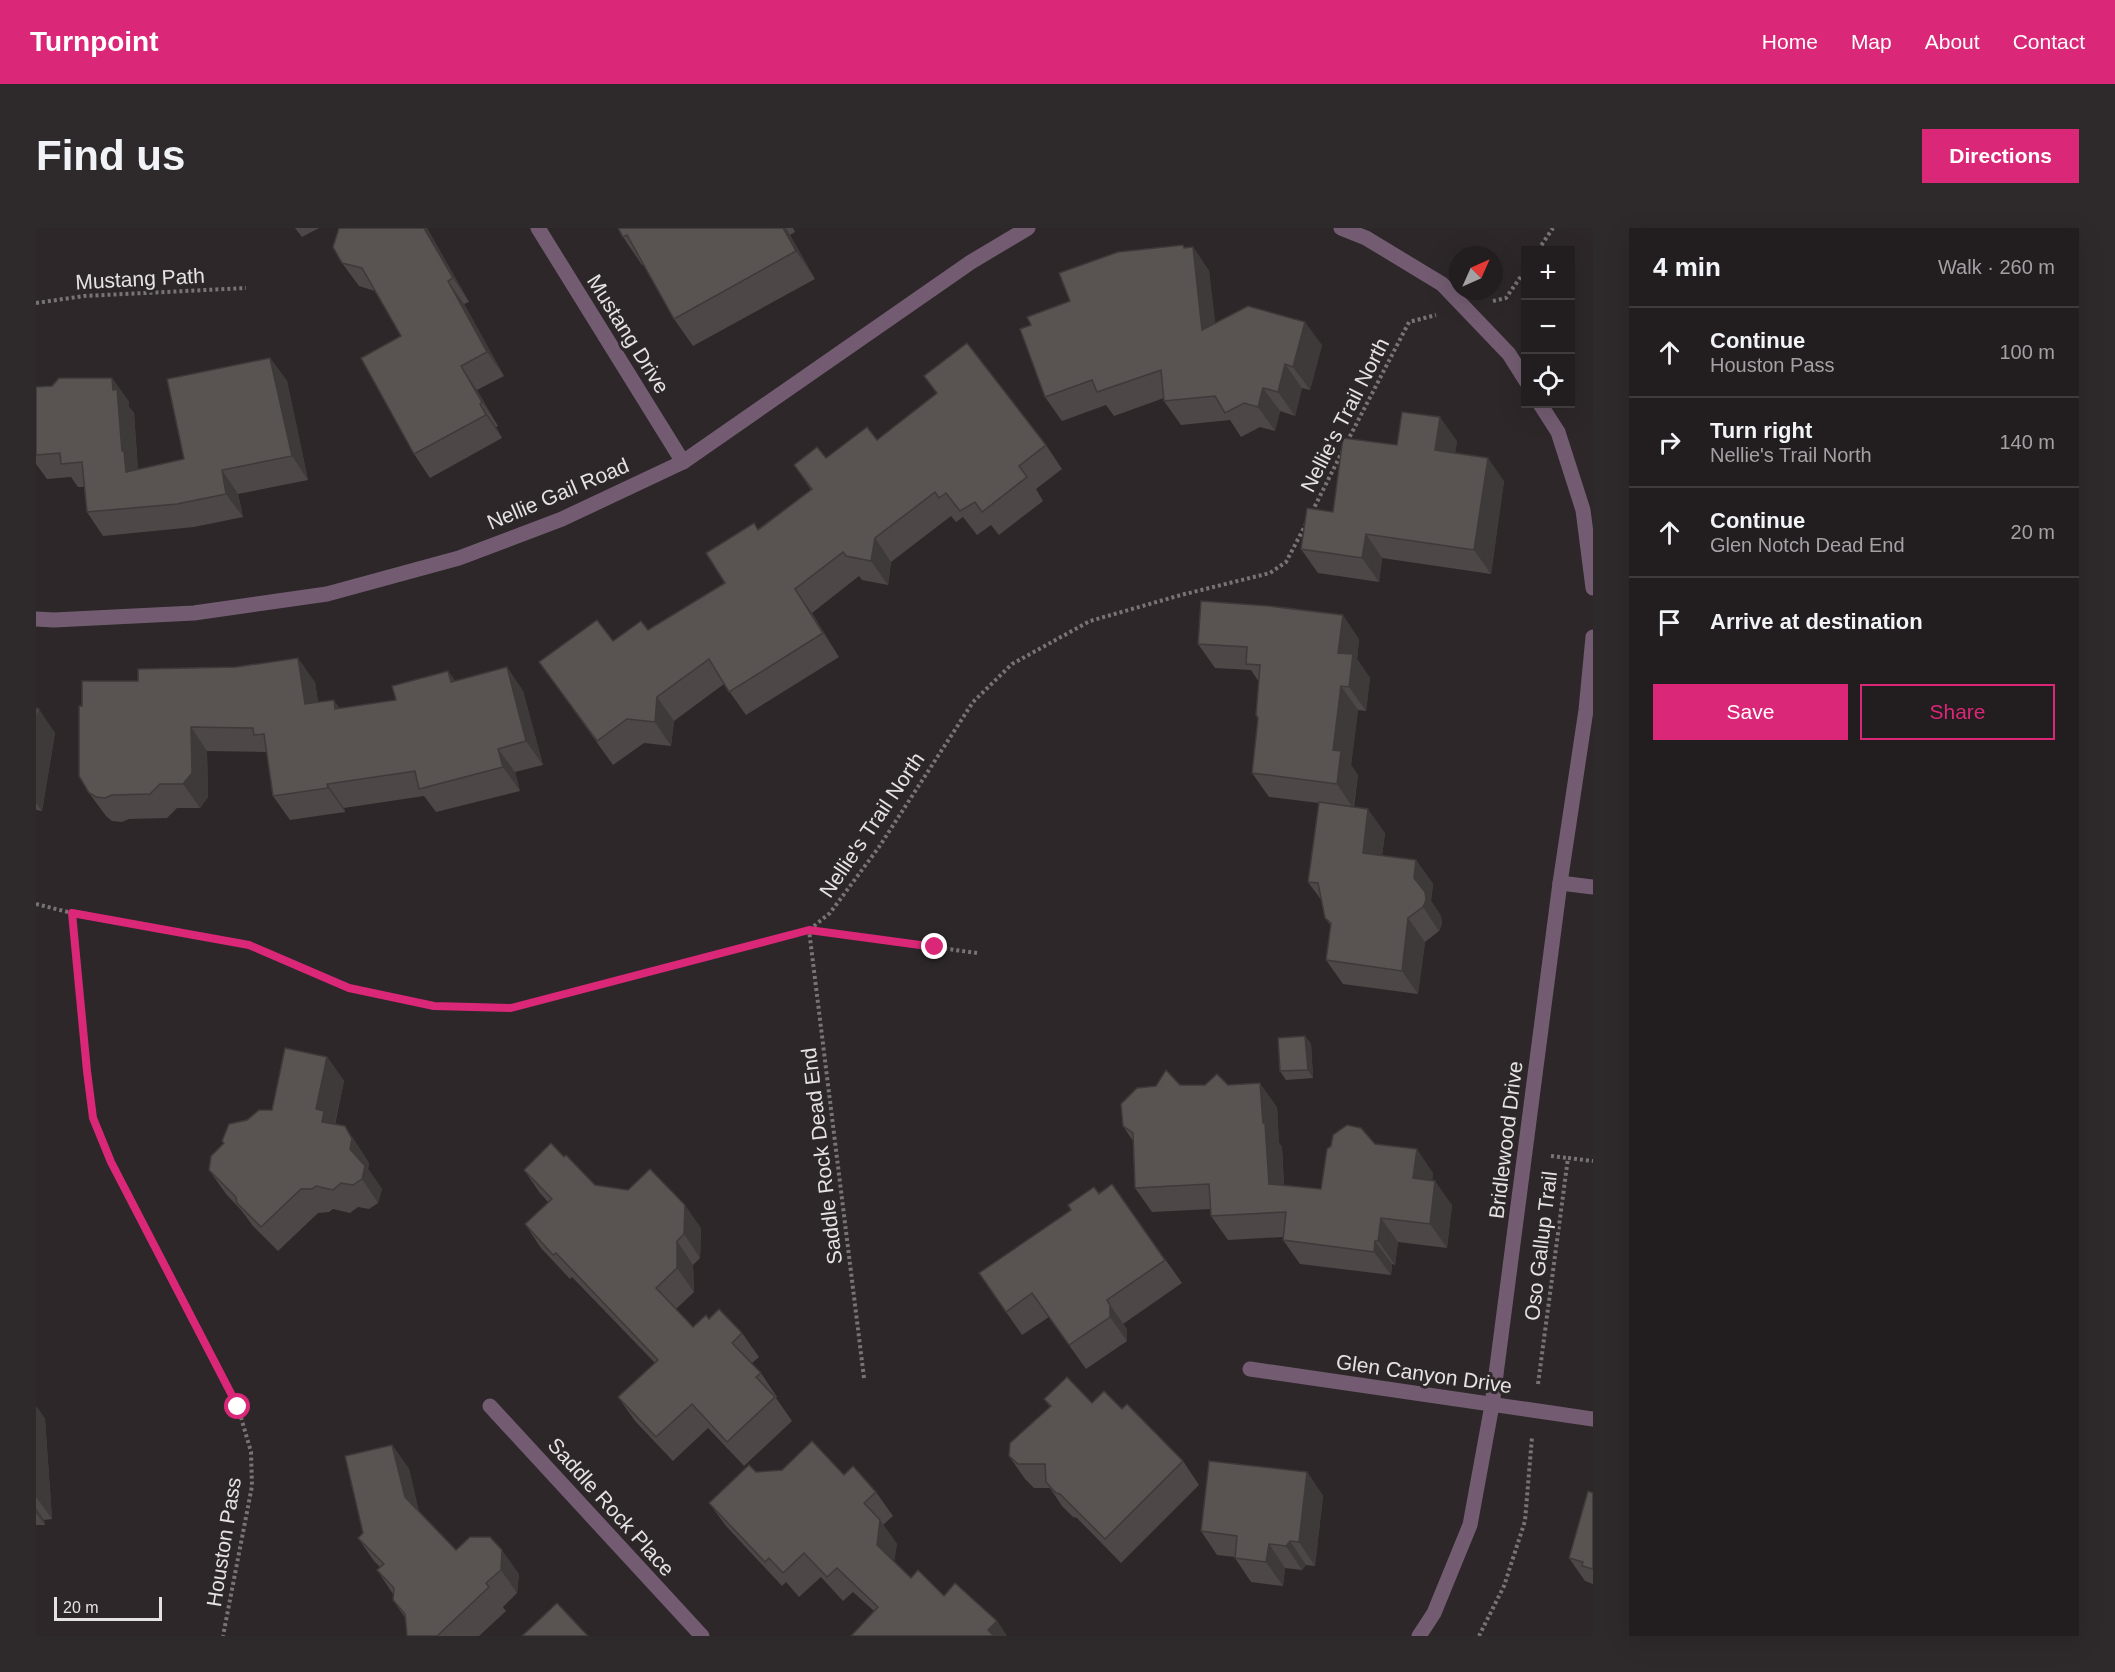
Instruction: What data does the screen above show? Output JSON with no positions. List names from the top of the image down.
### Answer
{
  "streets": {
    "street": [
      "Mustang Drive",
      "Nellie Gail Road",
      "Bridlewood Drive",
      "Glen Canyon Drive",
      "Saddle Rock Place"
    ],
    "path": [
      "Mustang Path",
      "Nellie's Trail North",
      "Saddle Rock Dead End",
      "Oso Gallup Trail",
      "Houston Pass"
    ]
  },
  "crossings": [
    ["Mustang Drive", "Nellie Gail Road"],
    ["Nellie's Trail North", "Saddle Rock Dead End"],
    ["Nellie's Trail North", "Houston Pass"],
    ["Bridlewood Drive", "Glen Canyon Drive"]
  ],
  "scale_bar": "20 m",
  "north": "top right",
  "page": {
    "header": "Turnpoint",
    "nav": [
      "Home",
      "Map",
      "About",
      "Contact"
    ],
    "buttons": [
      "Directions",
      ["Save", "Share"]
    ],
    "title": "Find us",
    "heading": ["4 min", "Walk · 260 m"],
    "map_buttons": ["+", "−"],
    "list": [
      ["Continue", "Houston Pass", "100 m"],
      ["Turn right", "Nellie's Trail North", "140 m"],
      ["Continue", "Glen Notch Dead End", "20 m"],
      "Arrive at destination"
    ],
    "scale": "20 m"
  }
}
